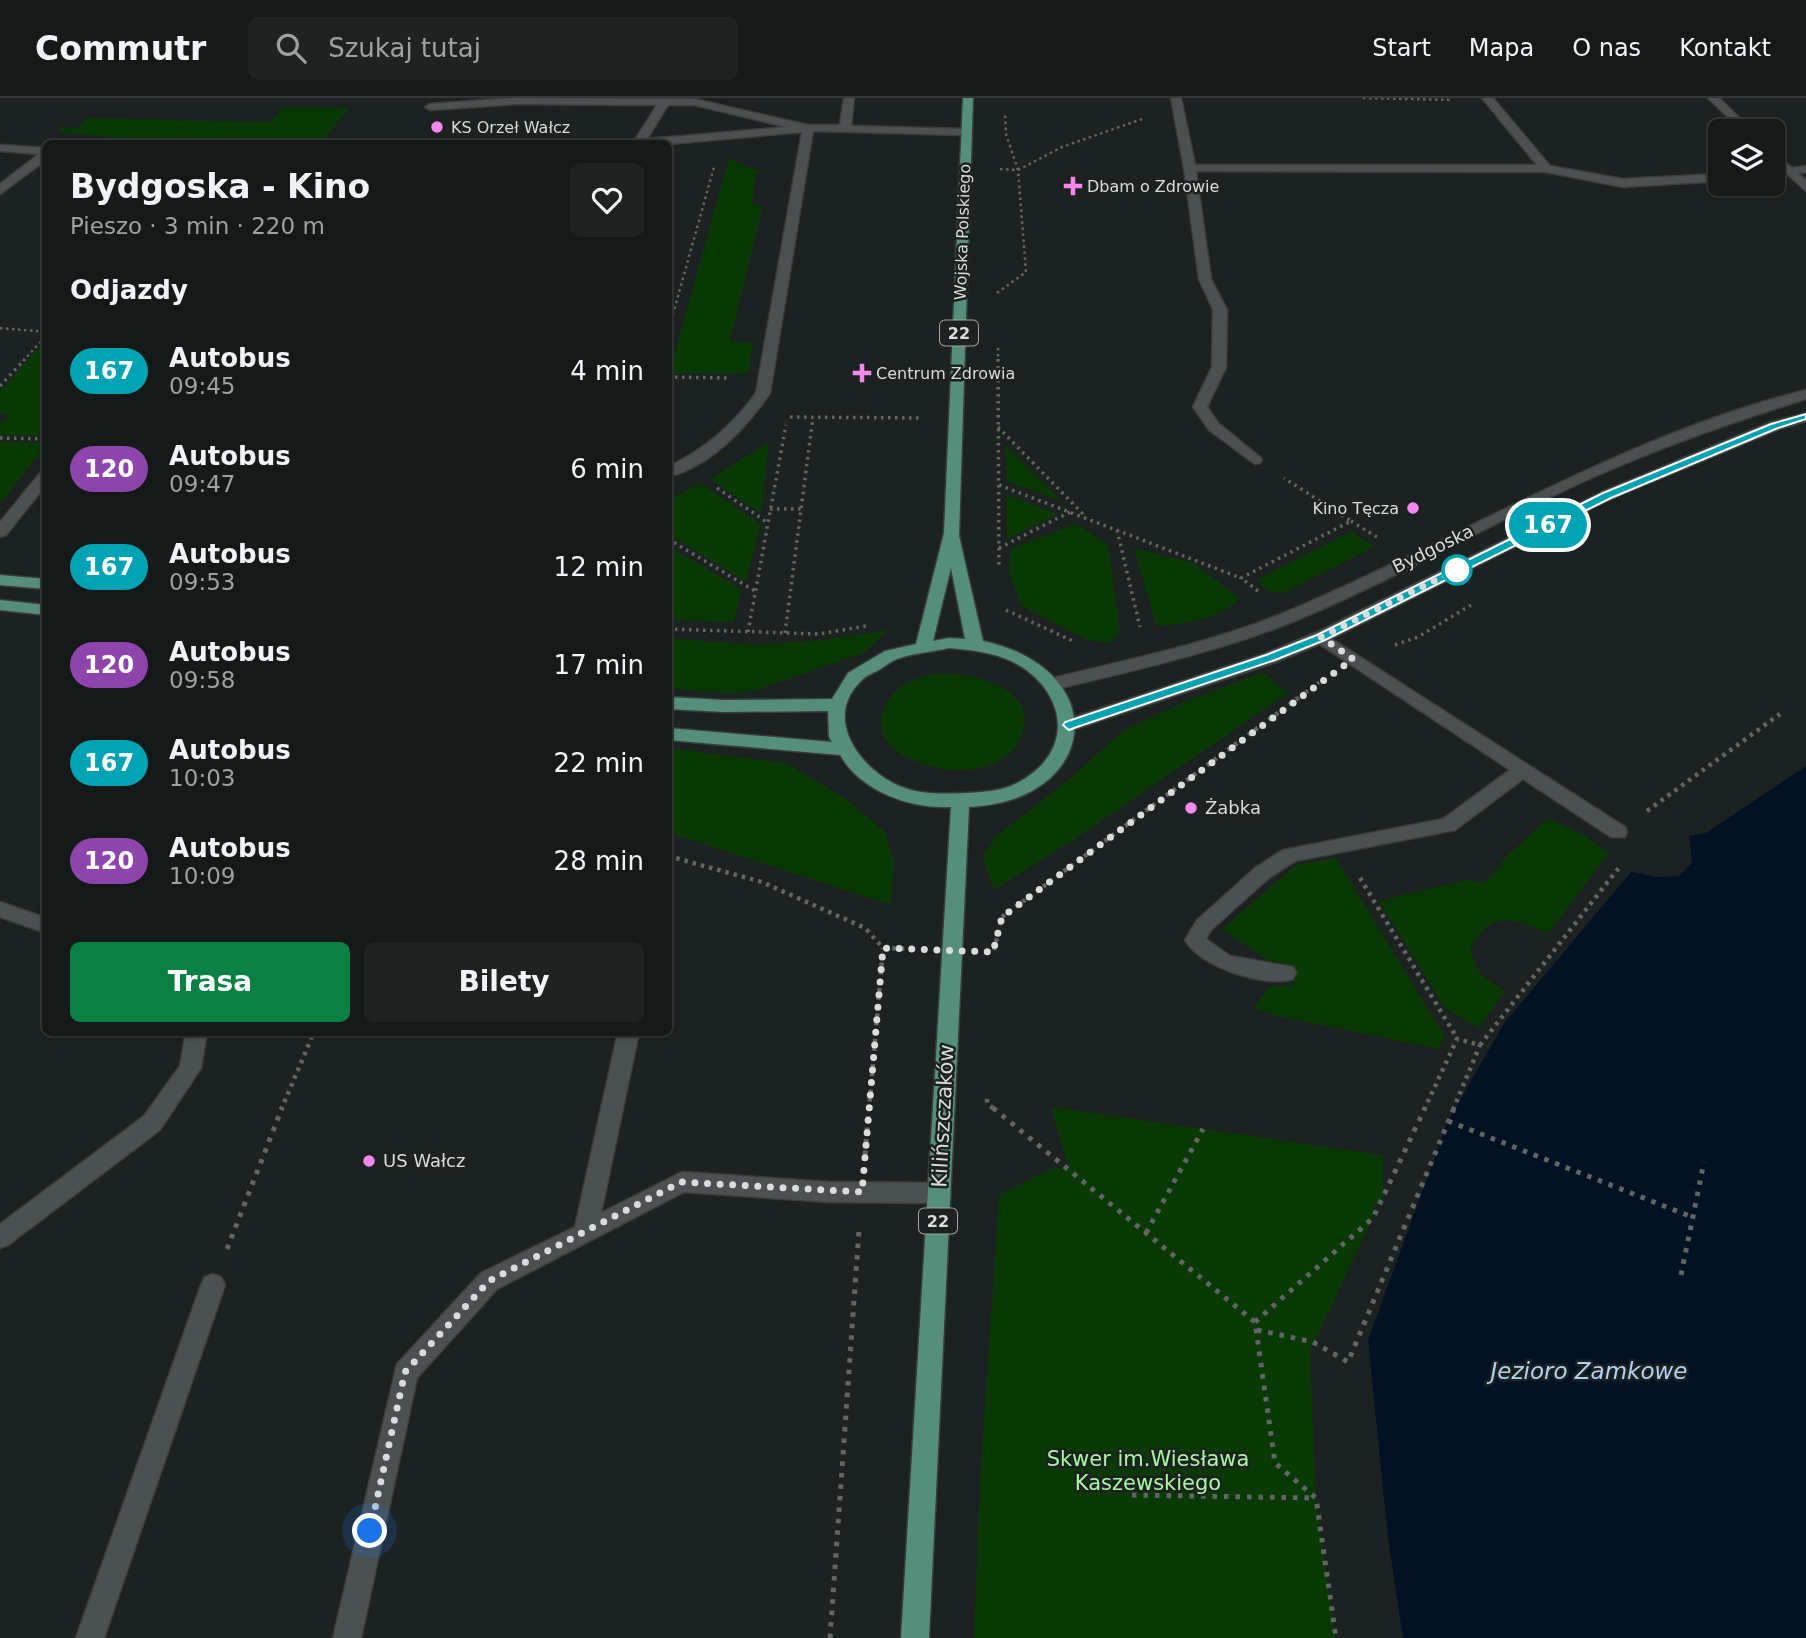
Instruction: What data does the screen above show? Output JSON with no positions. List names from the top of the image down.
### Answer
{
  "streets": {
    "main road": ["Wojska Polskiego", "22", "Kilińszczaków"],
    "street": ["Bydgoska"]
  },
  "crossings": [
    ["Wojska Polskiego", "Bydgoska"],
    ["Wojska Polskiego", "Kilińszczaków"],
    ["Bydgoska", "Kilińszczaków"]
  ],
  "water": ["Jezioro Zamkowe"],
  "parks": ["Skwer im.Wiesława Kaszewskiego"],
  "places": {
    "other": [
      "KS Orzeł Wałcz",
      "Kino Tęcza",
      "Żabka",
      "US Wałcz"
    ],
    "health": ["Dbam o Zdrowie", "Centrum Zdrowia"]
  },
  "lines": ["bus line 167"],
  "page": {
    "header": "Commutr",
    "search": "Szukaj tutaj",
    "nav": [
      "Start",
      "Mapa",
      "O nas",
      "Kontakt"
    ],
    "on_map": "167",
    "heading": [
      ["Bydgoska - Kino", "Pieszo · 3 min · 220 m"],
      "Odjazdy"
    ],
    "list": [
      {
        "mark": "167",
        "name": "Autobus",
        "note": "09:45",
        "value": "4 min"
      },
      {
        "mark": "120",
        "name": "Autobus",
        "note": "09:47",
        "value": "6 min"
      },
      {
        "mark": "167",
        "name": "Autobus",
        "note": "09:53",
        "value": "12 min"
      },
      {
        "mark": "120",
        "name": "Autobus",
        "note": "09:58",
        "value": "17 min"
      },
      {
        "mark": "167",
        "name": "Autobus",
        "note": "10:03",
        "value": "22 min"
      },
      {
        "mark": "120",
        "name": "Autobus",
        "note": "10:09",
        "value": "28 min"
      }
    ],
    "buttons": ["Trasa", "Bilety"]
  }
}
